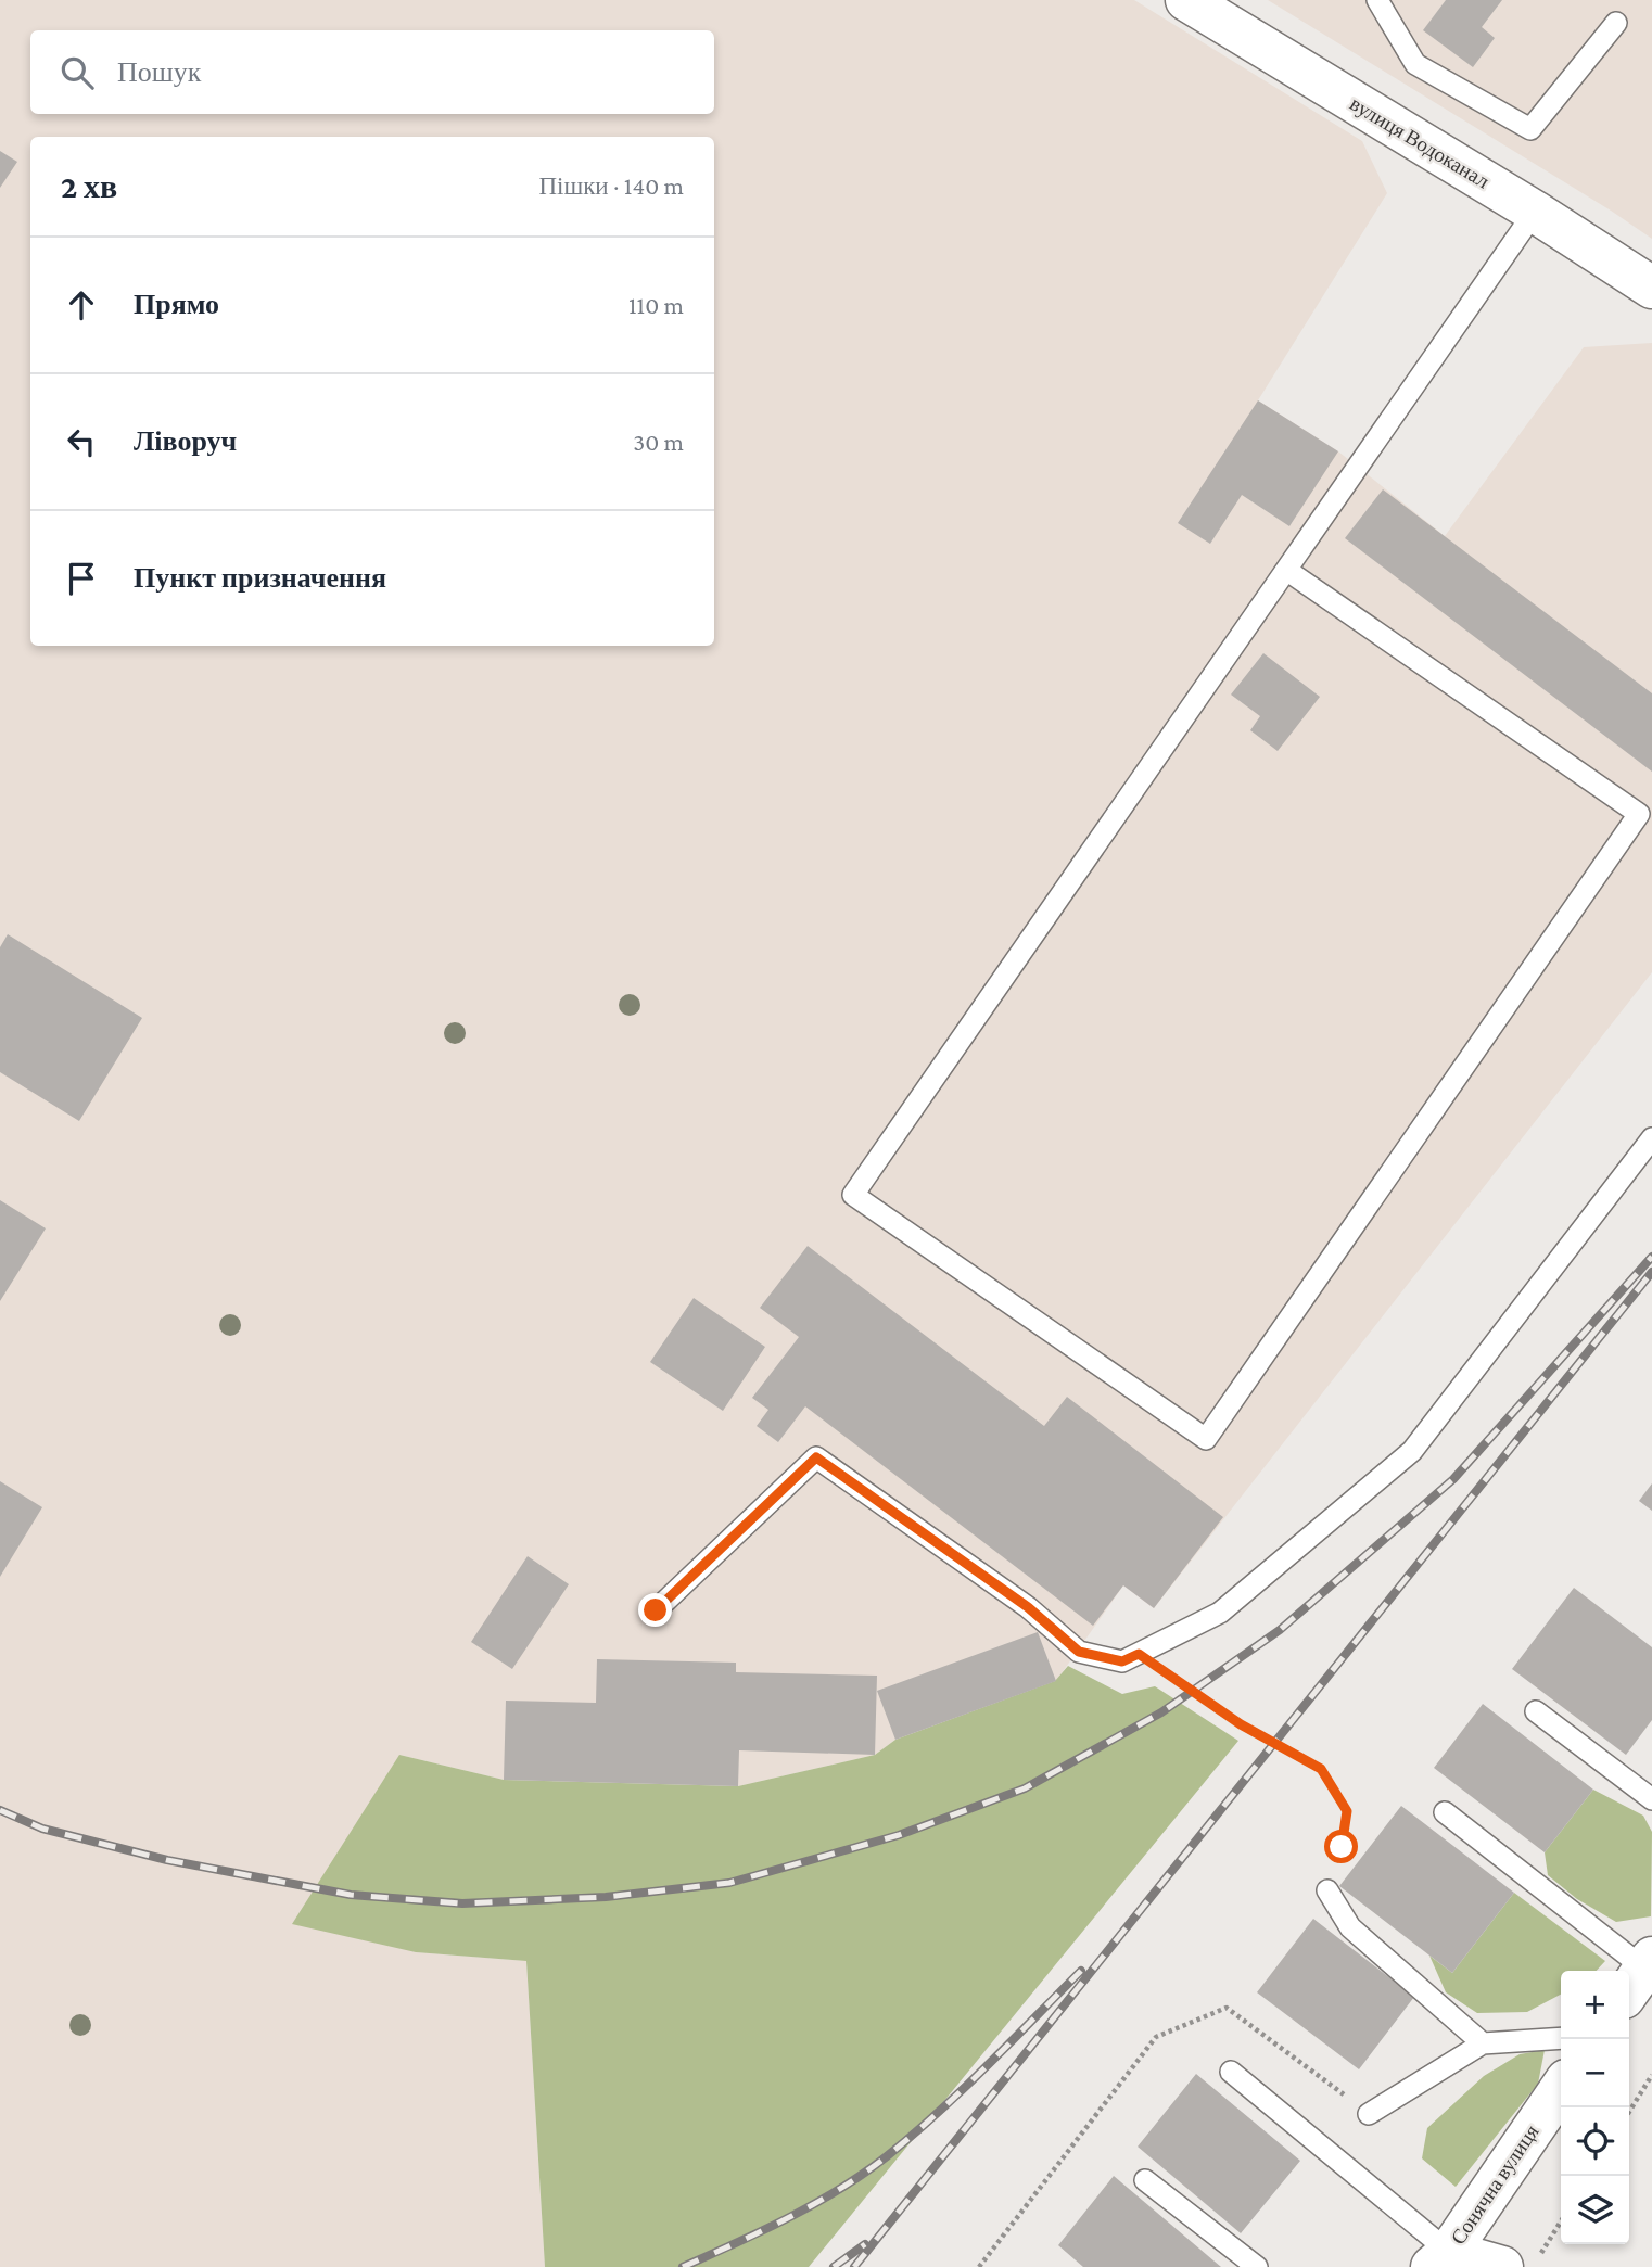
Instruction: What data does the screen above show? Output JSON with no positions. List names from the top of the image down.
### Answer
{
  "streets": {
    "street": ["вулиця Водоканал", "Сонячна вулиця"]
  },
  "page": {
    "search": "Пошук",
    "heading": ["2 хв", "Пішки · 140 m"],
    "list": [
      ["Прямо", "110 m"],
      ["Ліворуч", "30 m"],
      "Пункт призначення"
    ],
    "map_buttons": ["+", "−"]
  }
}
